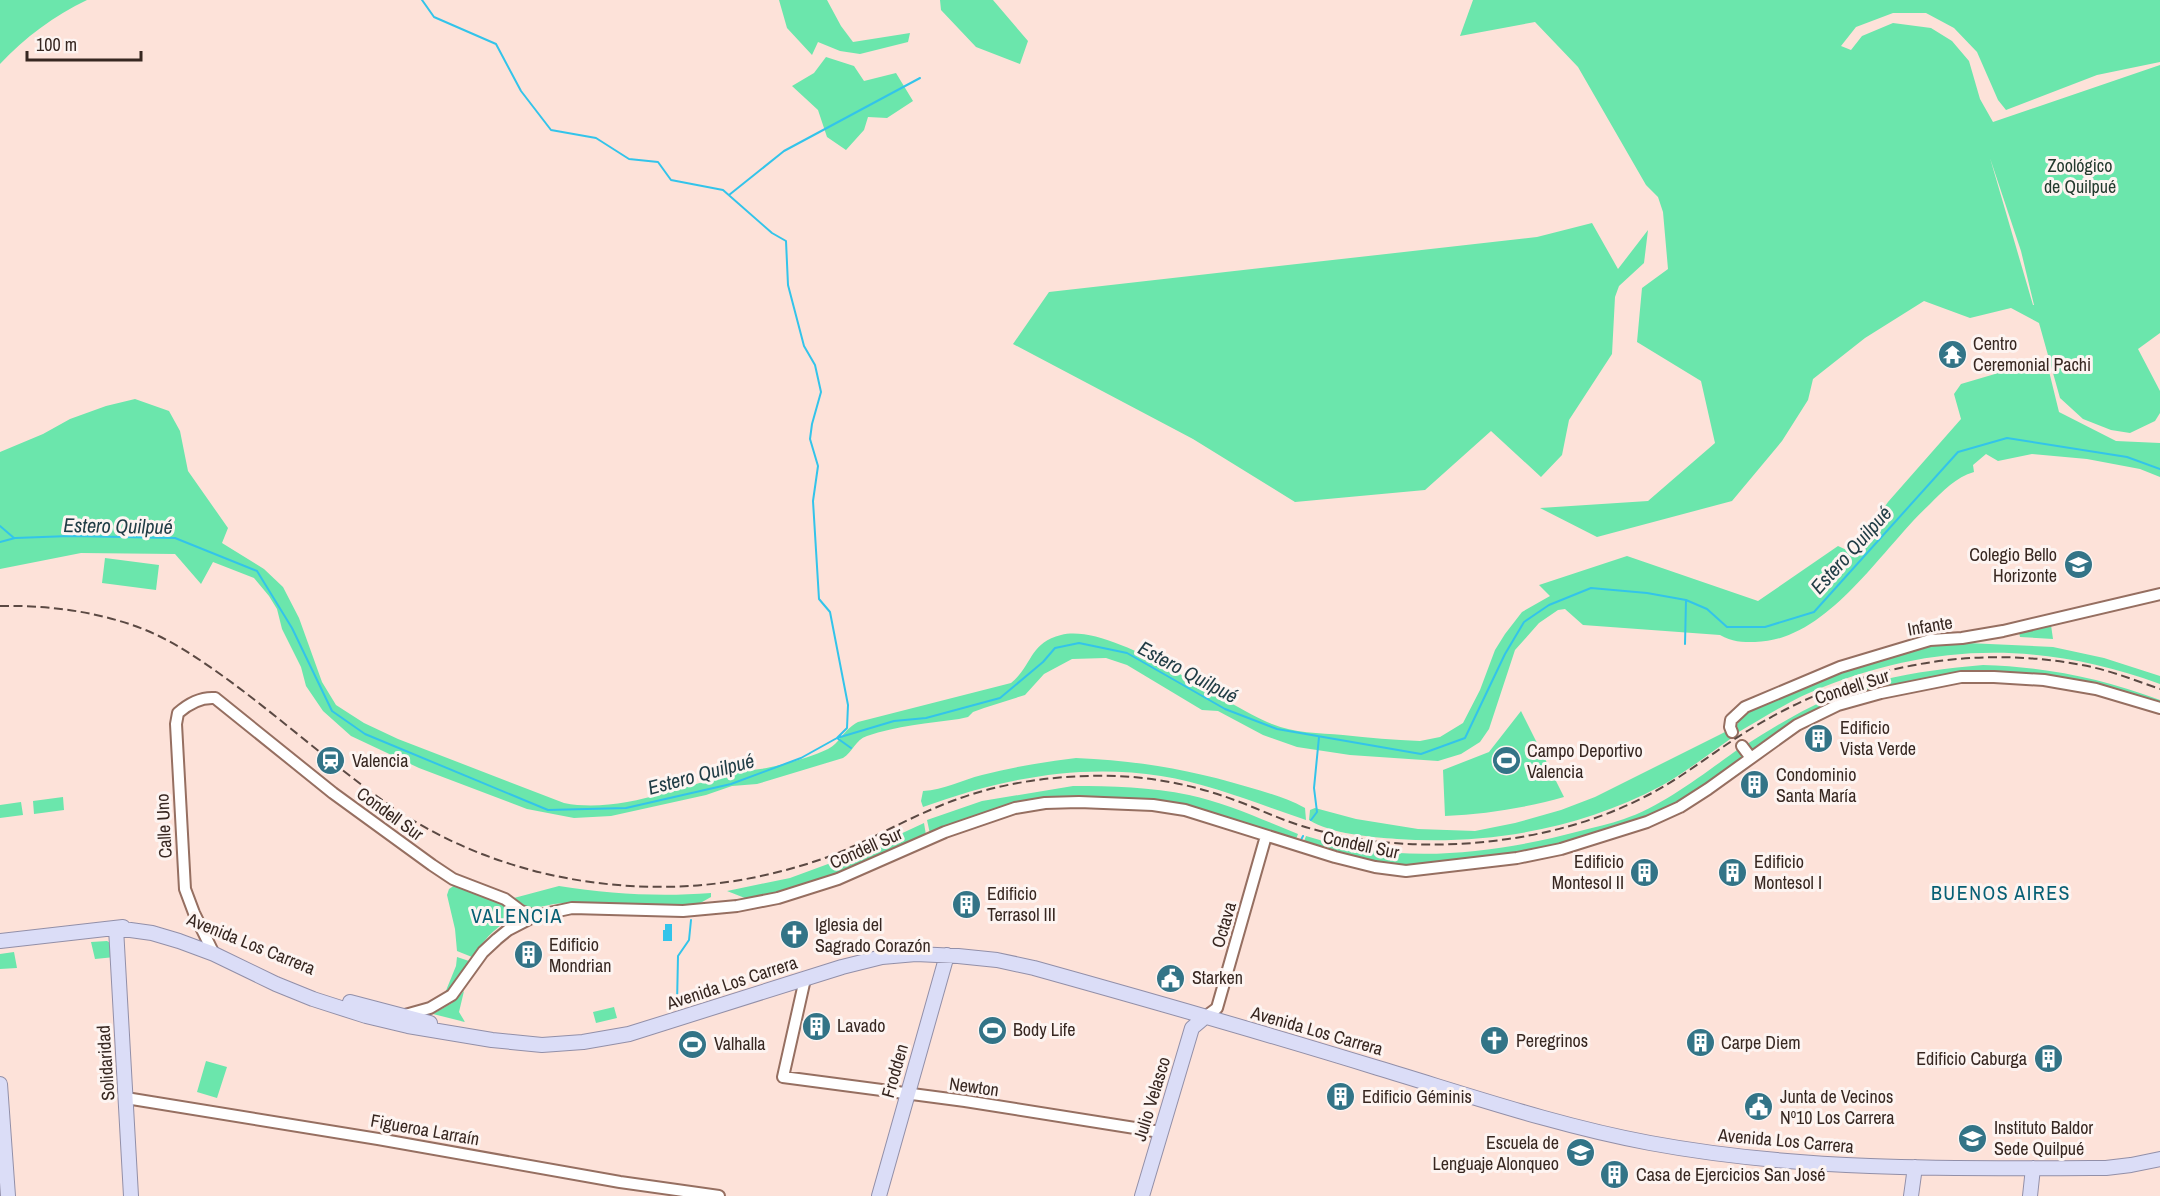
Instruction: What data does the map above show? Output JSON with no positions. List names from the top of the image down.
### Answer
{
  "streets": {
    "main road": [
      "Avenida Los Carrera",
      "Solidaridad",
      "Frodden",
      "Julio Velasco"
    ],
    "street": [
      "Infante",
      "Condell Sur",
      "Calle Uno",
      "Octava",
      "Newton",
      "Figueroa Larraín"
    ]
  },
  "crossings": [
    ["Condell Sur", "Calle Uno"],
    ["Condell Sur", "Octava"],
    ["Condell Sur", "Avenida Los Carrera"],
    ["Calle Uno", "Avenida Los Carrera"],
    ["Octava", "Avenida Los Carrera"],
    ["Octava", "Julio Velasco"],
    ["Avenida Los Carrera", "Solidaridad"],
    ["Avenida Los Carrera", "Frodden"],
    ["Avenida Los Carrera", "Newton"],
    ["Avenida Los Carrera", "Julio Velasco"],
    ["Solidaridad", "Figueroa Larraín"],
    ["Frodden", "Newton"],
    ["Newton", "Julio Velasco"]
  ],
  "districts": ["BUENOS AIRES", "VALENCIA"],
  "water": ["Estero Quilpué"],
  "parks": ["Zoológico de Quilpué"],
  "places": {
    "temple": ["Centro Ceremonial Pachi"],
    "school or university": ["Colegio Bello Horizonte", "Instituto Baldor Sede Quilpué", "Escuela de Lenguaje Alonqueo"],
    "building": [
      "Edificio Vista Verde",
      "Condominio Santa María",
      "Edificio Montesol II",
      "Edificio Montesol I",
      "Edificio Terrasol III",
      "Edificio Mondrian",
      "Lavado",
      "Carpe Diem",
      "Edificio Caburga",
      "Edificio Géminis",
      "Casa de Ejercicios San José"
    ],
    "station": ["Valencia"],
    "sports": ["Campo Deportivo Valencia", "Body Life", "Valhalla"],
    "church": ["Iglesia del Sagrado Corazón", "Peregrinos"],
    "public building": ["Starken", "Junta de Vecinos Nº10 Los Carrera"]
  },
  "scale_bar": "100 m"
}
